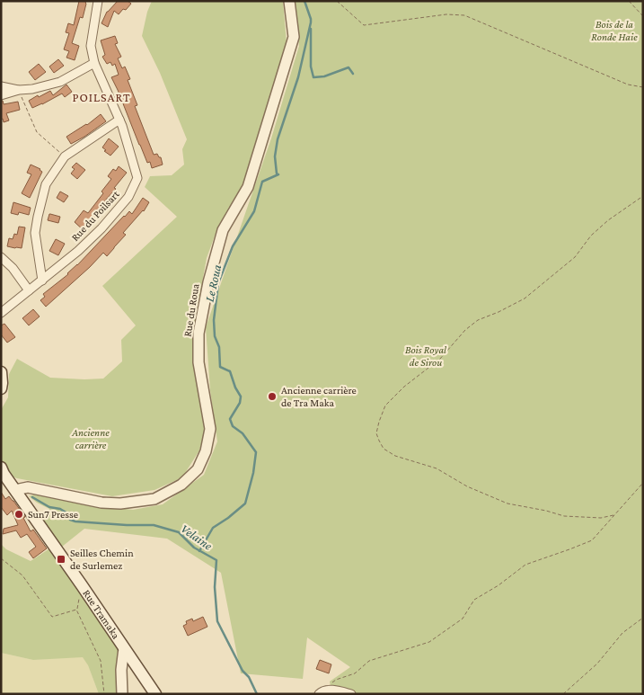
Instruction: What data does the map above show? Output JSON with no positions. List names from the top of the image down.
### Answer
{
  "streets": {
    "main road": ["Rue Tramaka"],
    "street": ["Rue du Poilsart", "Rue du Roua"]
  },
  "crossings": [
    ["Rue du Roua", "Rue Tramaka"]
  ],
  "districts": ["POILSART"],
  "water": ["Le Roua", "Velaine"],
  "parks": ["Bois de la Ronde Haie", "Bois Royal de Sirou", "Ancienne carrière"],
  "places": {
    "other": ["Ancienne carrière de Tra Maka", "Sun7 Presse"],
    "transit": ["Seilles Chemin de Surlemez"]
  }
}
